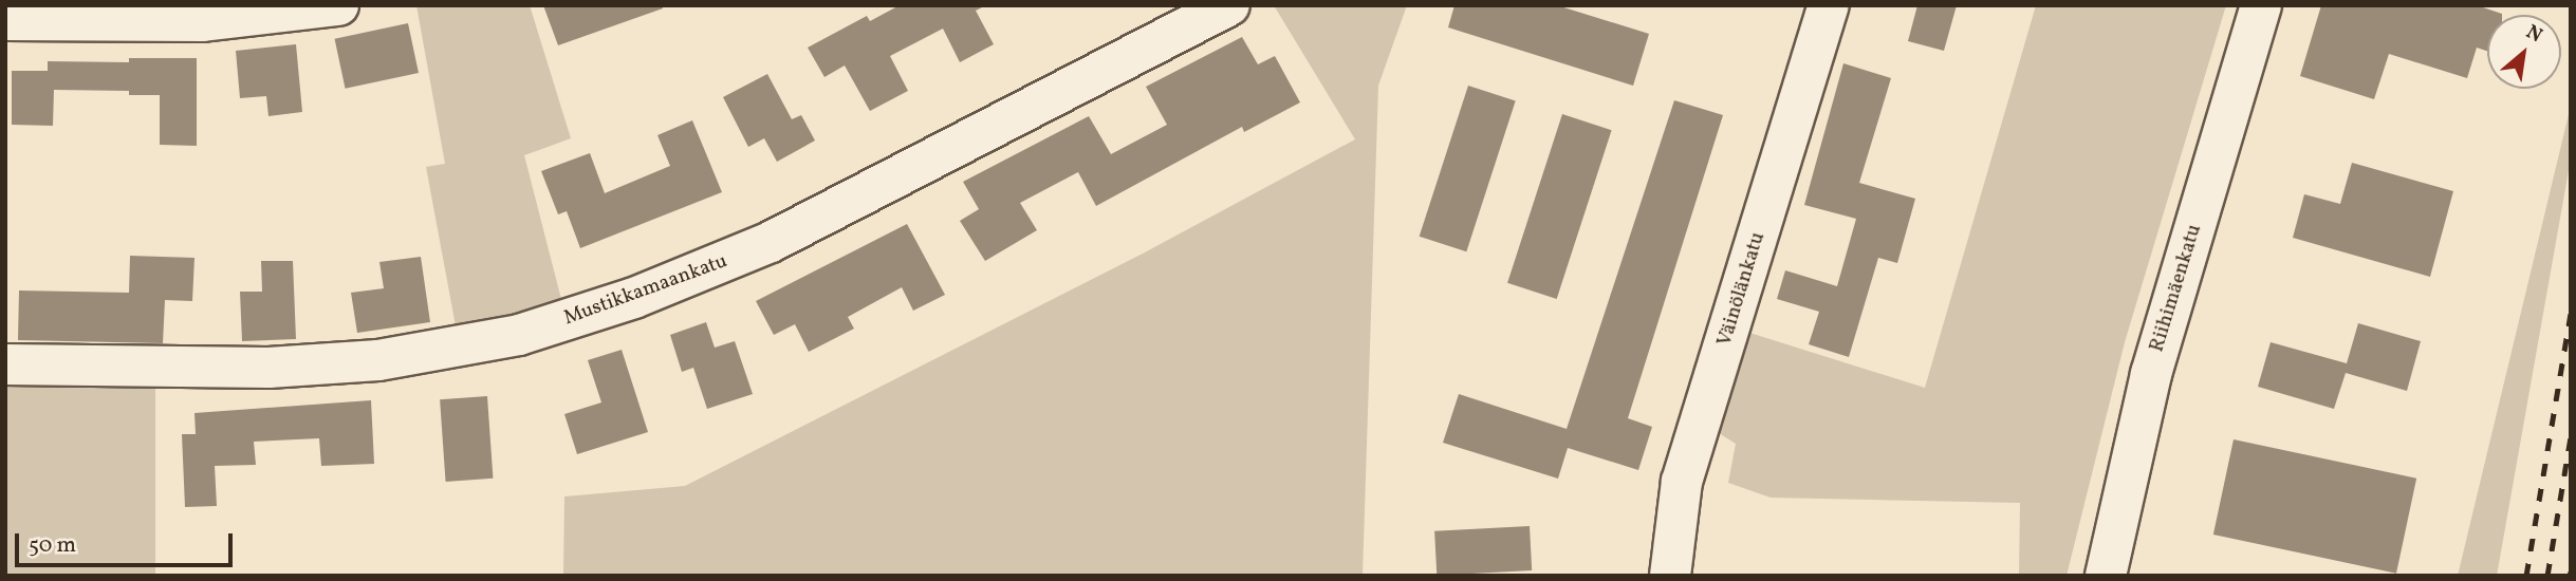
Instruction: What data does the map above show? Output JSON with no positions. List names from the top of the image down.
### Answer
{
  "streets": {
    "street": ["Riihimäenkatu", "Väinölänkatu", "Mustikkamaankatu"]
  },
  "scale_bar": "50 m",
  "north": "top right"
}
